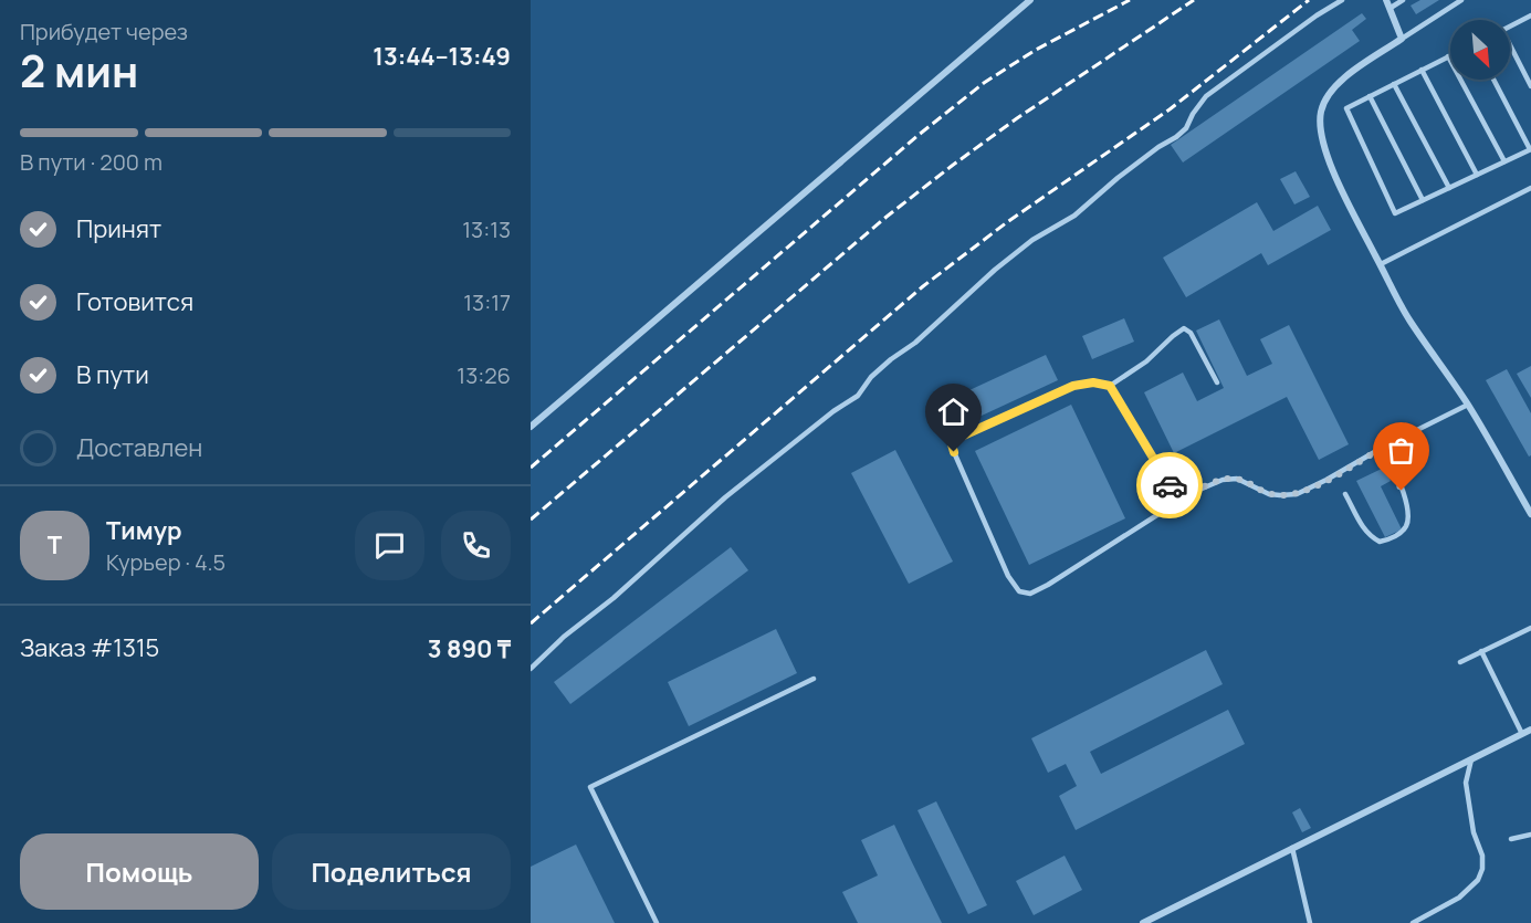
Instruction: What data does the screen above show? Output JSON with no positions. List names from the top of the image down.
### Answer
{
  "north": "bottom right",
  "page": {
    "heading": ["2 мин", "Прибудет через", "13:44–13:49"],
    "panel": [
      "Тимур",
      "Курьер · 4.5",
      "Заказ #1315",
      "3 890 ₸"
    ],
    "bar": "В пути · 200 m",
    "list": [
      ["Принят", "13:13"],
      ["Готовится", "13:17"],
      ["В пути", "13:26"],
      "Доставлен"
    ],
    "round": "Т",
    "buttons": ["Помощь", "Поделиться"]
  }
}
